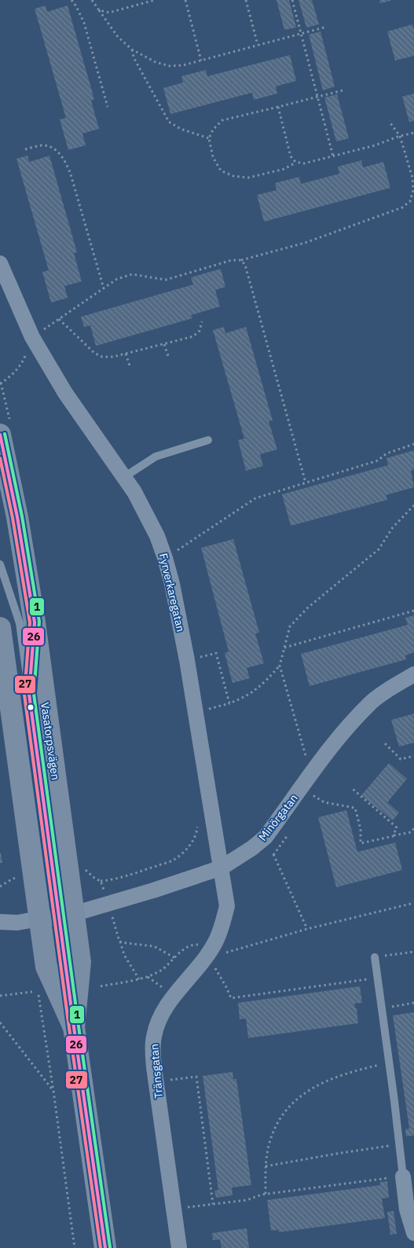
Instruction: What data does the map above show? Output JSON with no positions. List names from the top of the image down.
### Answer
{
  "streets": {
    "main road": ["Vasatorpsvägen"],
    "street": ["Fyrverkaregatan", "Minörgatan", "Tränsgatan"]
  },
  "crossings": [
    ["Fyrverkaregatan", "Minörgatan"],
    ["Fyrverkaregatan", "Tränsgatan"],
    ["Vasatorpsvägen", "Minörgatan"],
    ["Minörgatan", "Tränsgatan"]
  ],
  "lines": ["transit line 1", "transit line 26", "transit line 27"]
}
